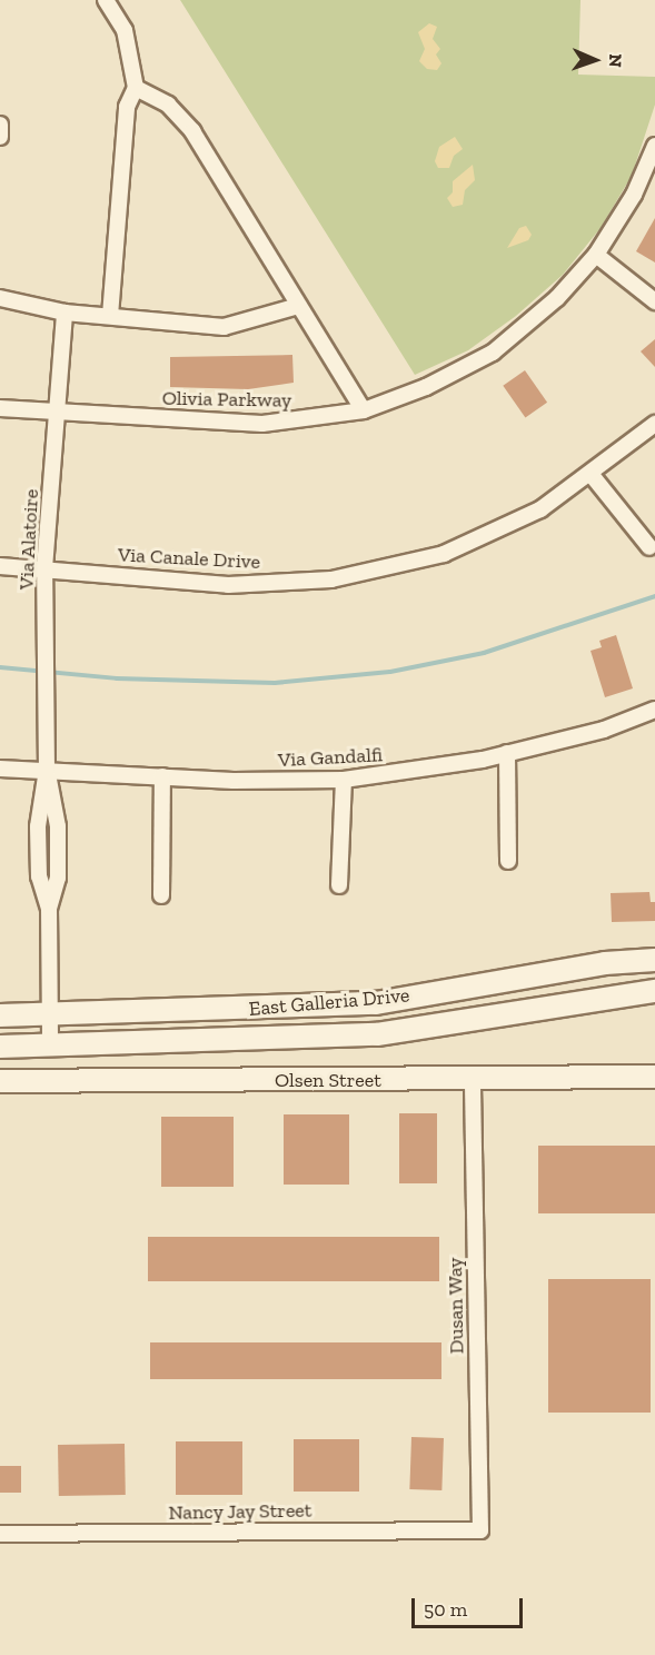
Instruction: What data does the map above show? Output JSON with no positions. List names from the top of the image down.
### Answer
{
  "streets": {
    "main road": ["East Galleria Drive", "Olsen Street"],
    "street": [
      "Olivia Parkway",
      "Via Alatoire",
      "Via Canale Drive",
      "Via Gandalfi",
      "Dusan Way",
      "Nancy Jay Street"
    ]
  },
  "crossings": [
    ["Olivia Parkway", "Via Alatoire"],
    ["Via Alatoire", "Via Canale Drive"],
    ["Via Alatoire", "Via Gandalfi"],
    ["Via Alatoire", "East Galleria Drive"],
    ["Olsen Street", "Dusan Way"],
    ["Dusan Way", "Nancy Jay Street"]
  ],
  "scale_bar": "50 m",
  "north": "right"
}
